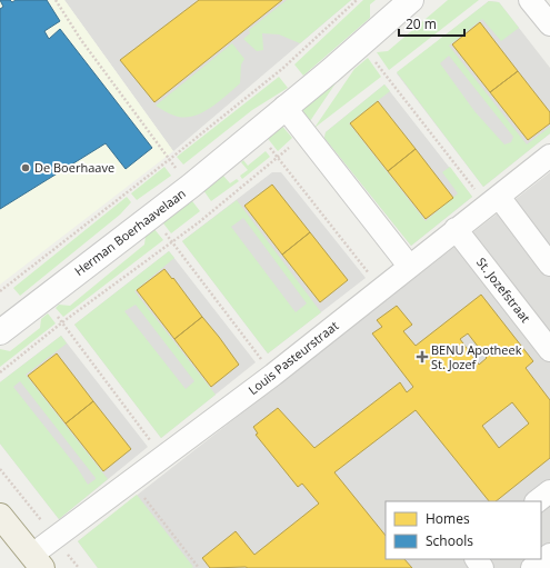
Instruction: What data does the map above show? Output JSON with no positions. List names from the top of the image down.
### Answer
{
  "streets": {
    "street": ["Herman Boerhaavelaan", "St. Jozefstraat", "Louis Pasteurstraat"]
  },
  "crossings": [
    ["St. Jozefstraat", "Louis Pasteurstraat"]
  ],
  "places": {
    "other": ["De Boerhaave"],
    "health": ["BENU Apotheek St. Jozef"]
  },
  "legend": ["Homes", "Schools"],
  "scale_bar": "20 m"
}
